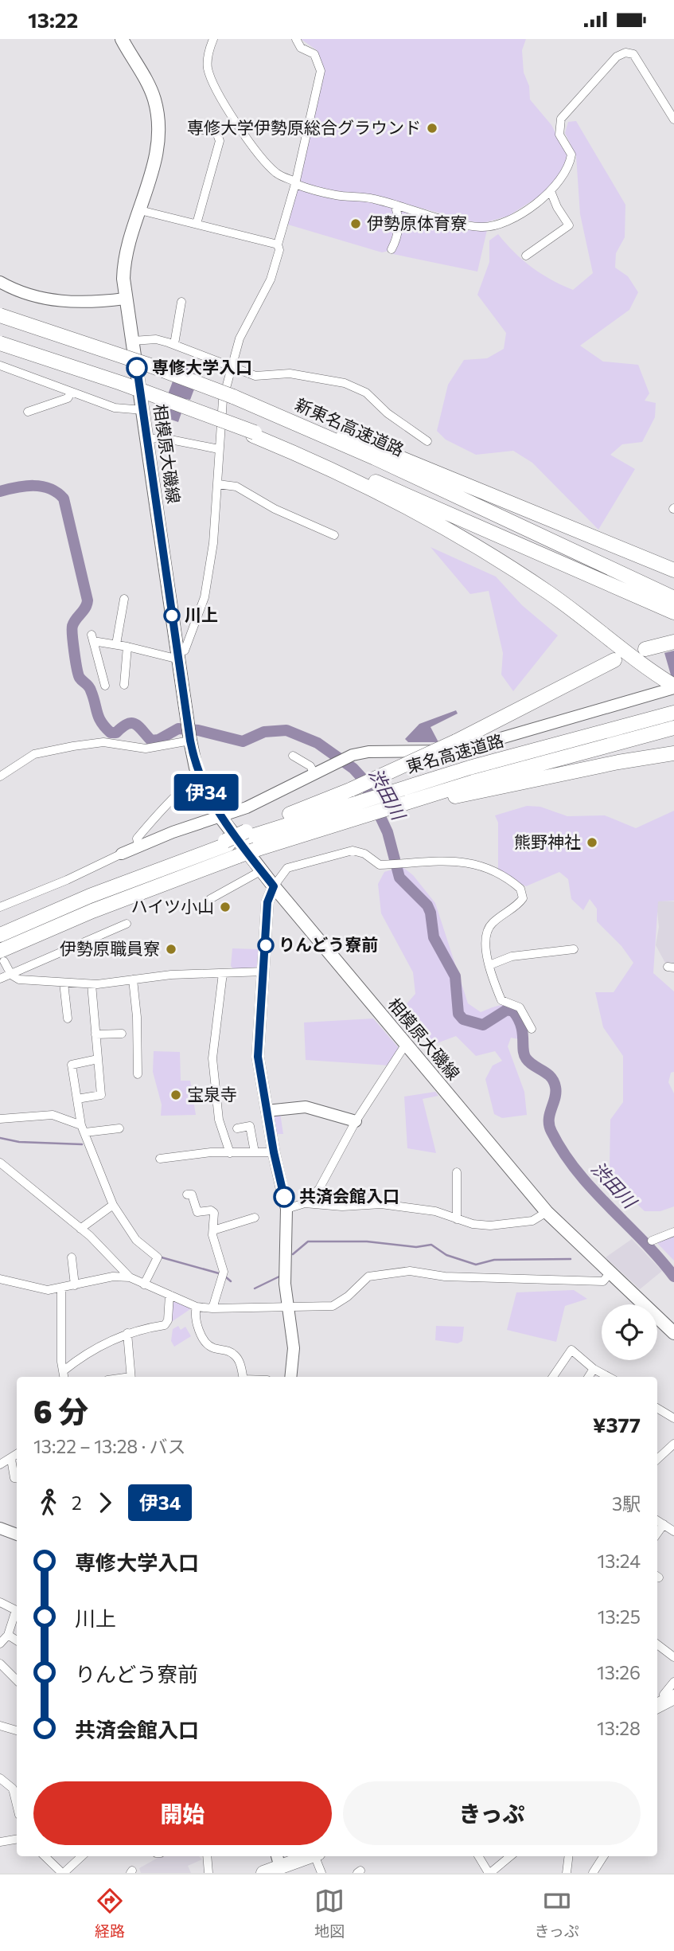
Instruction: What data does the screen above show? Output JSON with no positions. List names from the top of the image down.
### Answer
{
  "streets": {
    "highway": ["新東名高速道路", "東名高速道路"],
    "main road": ["相模原大磯線"]
  },
  "water": ["渋田川"],
  "places": [
    "専修大学伊勢原総合グラウンド",
    "伊勢原体育寮",
    "専修大学入口",
    "川上",
    "熊野神社",
    "ハイツ小山",
    "りんどう寮前",
    "伊勢原職員寮",
    "宝泉寺",
    "共済会館入口"
  ],
  "lines": ["bus line 伊34"],
  "page": {
    "status": "13:22",
    "on_map": "伊34",
    "heading": ["6 分", "13:22 – 13:28 · バス", "¥377"],
    "legs": ["2", "伊34", "3駅"],
    "list": [
      {
        "name": "専修大学入口",
        "value": "13:24"
      },
      {
        "name": "川上",
        "value": "13:25"
      },
      {
        "name": "りんどう寮前",
        "value": "13:26"
      },
      {
        "name": "共済会館入口",
        "value": "13:28"
      }
    ],
    "buttons": ["開始", "きっぷ"],
    "tabs": ["経路", "地図", "きっぷ"]
  }
}
